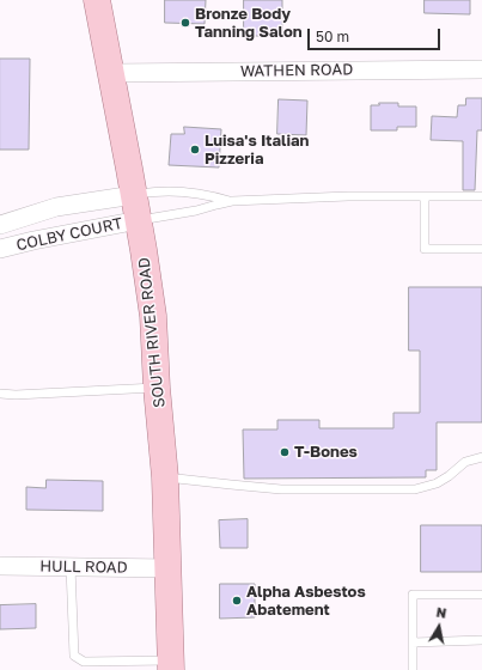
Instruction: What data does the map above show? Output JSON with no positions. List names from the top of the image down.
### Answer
{
  "streets": {
    "main road": ["SOUTH RIVER ROAD"],
    "street": ["WATHEN ROAD", "COLBY COURT", "HULL ROAD"]
  },
  "crossings": [
    ["WATHEN ROAD", "SOUTH RIVER ROAD"],
    ["COLBY COURT", "SOUTH RIVER ROAD"],
    ["SOUTH RIVER ROAD", "HULL ROAD"]
  ],
  "places": [
    "Bronze Body Tanning Salon",
    "Luisa's Italian Pizzeria",
    "T-Bones",
    "Alpha Asbestos Abatement"
  ],
  "scale_bar": "50 m",
  "north": "top"
}
